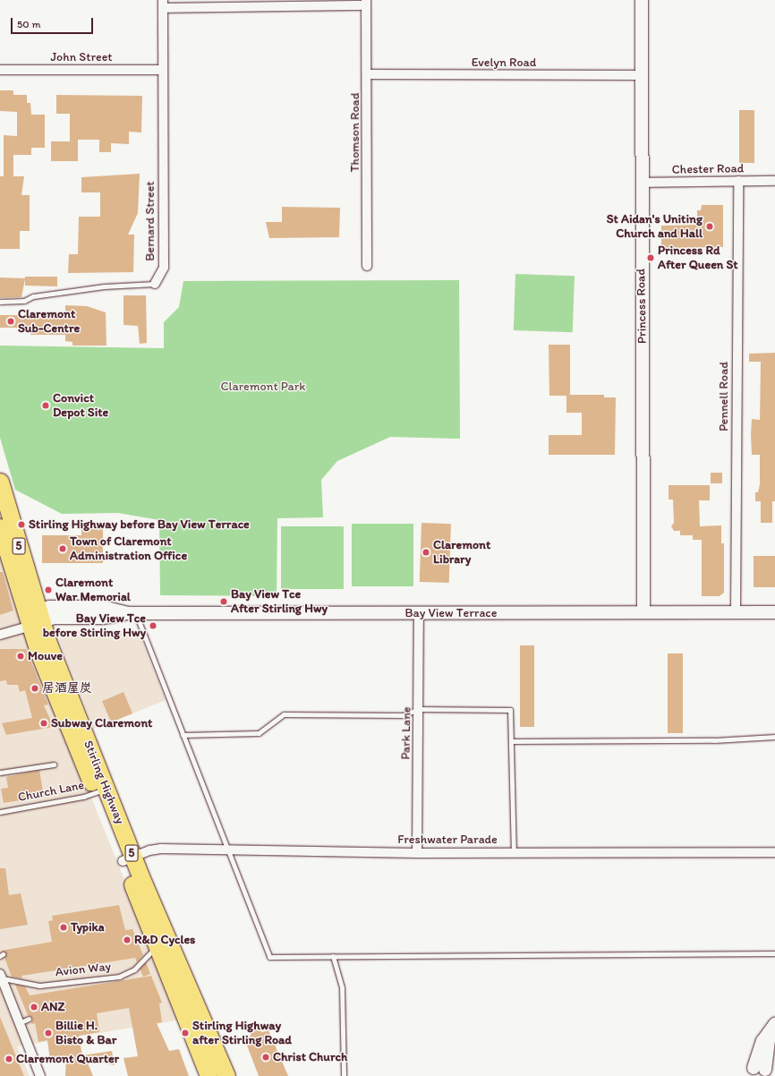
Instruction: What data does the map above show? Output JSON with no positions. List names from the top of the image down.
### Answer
{
  "streets": {
    "highway": ["5", "Stirling Highway"],
    "main road": ["Princess Road", "Bay View Terrace"],
    "street": [
      "John Street",
      "Evelyn Road",
      "Thomson Road",
      "Chester Road",
      "Bernard Street",
      "Pennell Road",
      "Park Lane",
      "Freshwater Parade"
    ],
    "lane": ["Church Lane", "Avion Way"]
  },
  "crossings": [
    ["John Street", "Bernard Street"],
    ["Evelyn Road", "Thomson Road"],
    ["Evelyn Road", "Princess Road"],
    ["Chester Road", "Princess Road"],
    ["Chester Road", "Pennell Road"],
    ["Princess Road", "Bay View Terrace"],
    ["Pennell Road", "Bay View Terrace"],
    ["Bay View Terrace", "Park Lane"],
    ["Bay View Terrace", "Stirling Highway"],
    ["Park Lane", "Freshwater Parade"],
    ["Stirling Highway", "Church Lane"],
    ["Stirling Highway", "Freshwater Parade"],
    ["Stirling Highway", "Avion Way"]
  ],
  "parks": ["Claremont Park"],
  "places": [
    "St Aidan's Uniting Church and Hall",
    "Princess Rd After Queen St",
    "Claremont Sub-Centre",
    "Convict Depot Site",
    "Stirling Highway before Bay View Terrace",
    "Town of Claremont Administration Office",
    "Claremont Library",
    "Claremont War Memorial",
    "Bay View Tce After Stirling Hwy",
    "Bay View Tce before Stirling Hwy",
    "Mouve",
    "居酒屋炭",
    "Subway Claremont",
    "Typika",
    "R&D Cycles",
    "ANZ",
    "Billie H. Bisto & Bar",
    "Stirling Highway after Stirling Road",
    "Christ Church",
    "Claremont Quarter"
  ],
  "scale_bar": "50 m"
}
